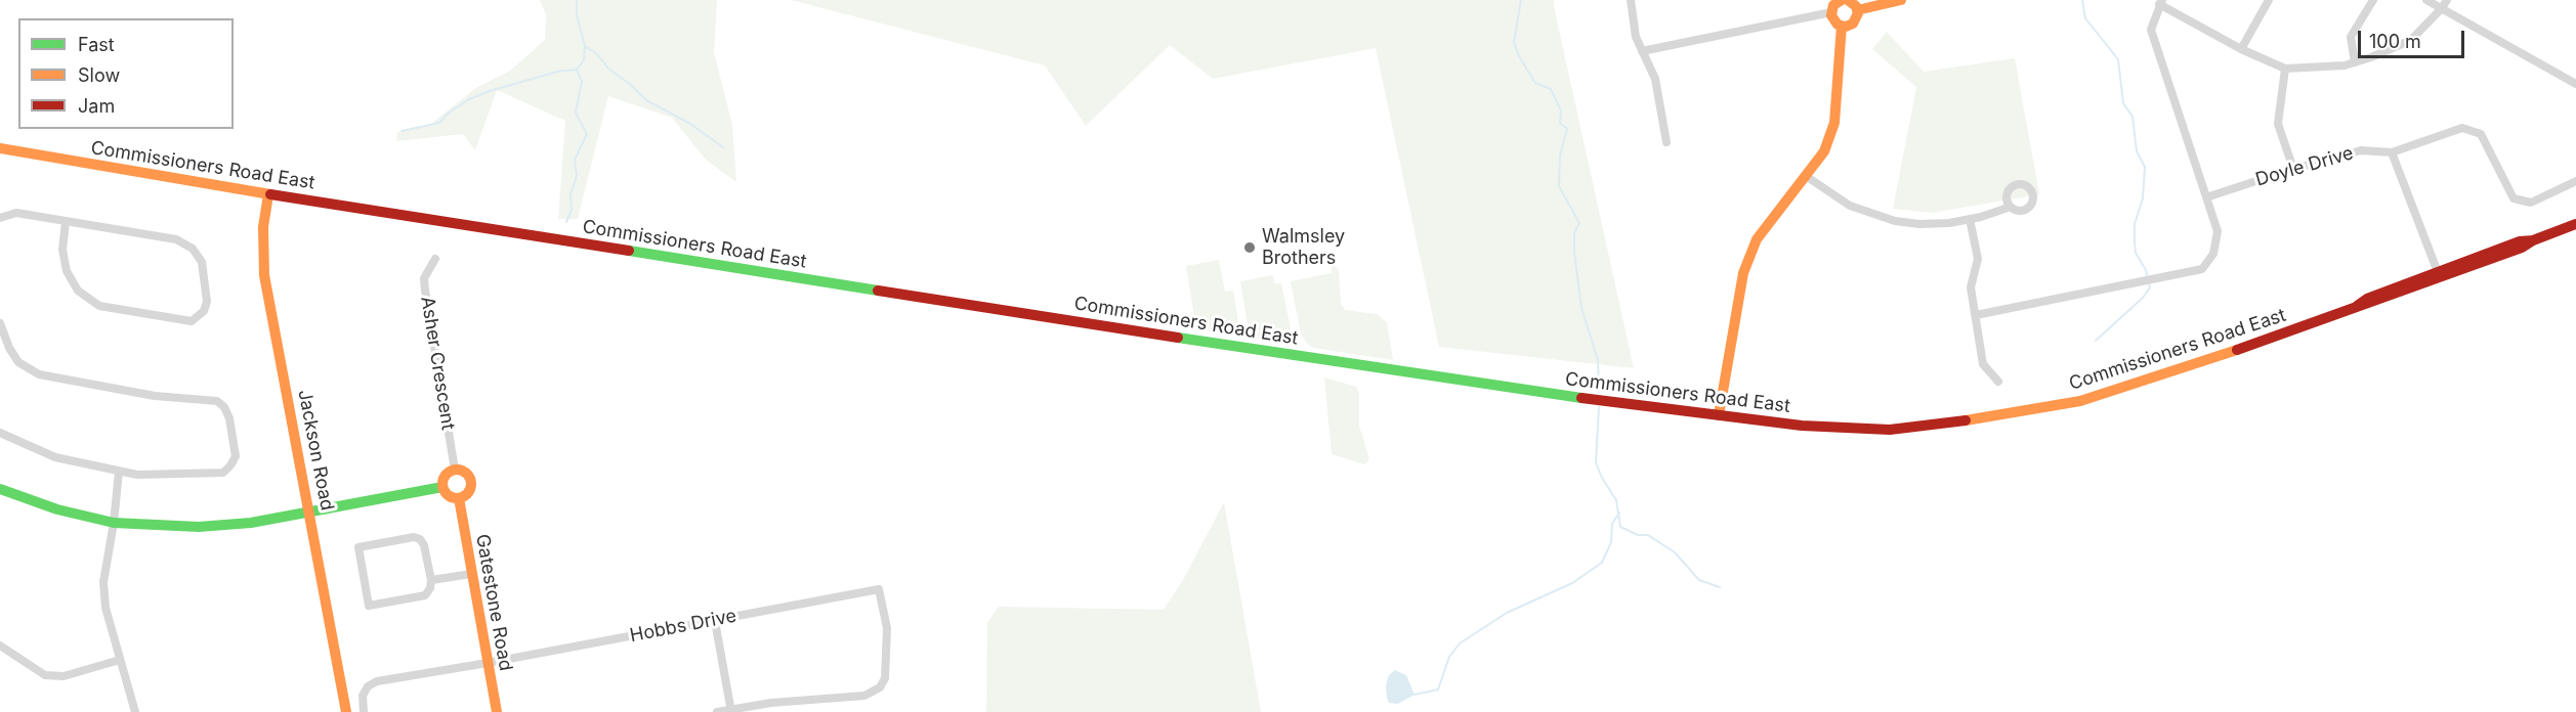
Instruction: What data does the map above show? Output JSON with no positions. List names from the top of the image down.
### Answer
{
  "streets": {
    "main road": ["Commissioners Road East", "Jackson Road", "Gatestone Road"],
    "street": ["Doyle Drive", "Asher Crescent", "Hobbs Drive"]
  },
  "crossings": [
    ["Commissioners Road East", "Jackson Road"],
    ["Asher Crescent", "Gatestone Road"],
    ["Gatestone Road", "Hobbs Drive"]
  ],
  "places": ["Walmsley Brothers"],
  "legend": ["Fast", "Slow", "Jam"],
  "scale_bar": "100 m"
}
